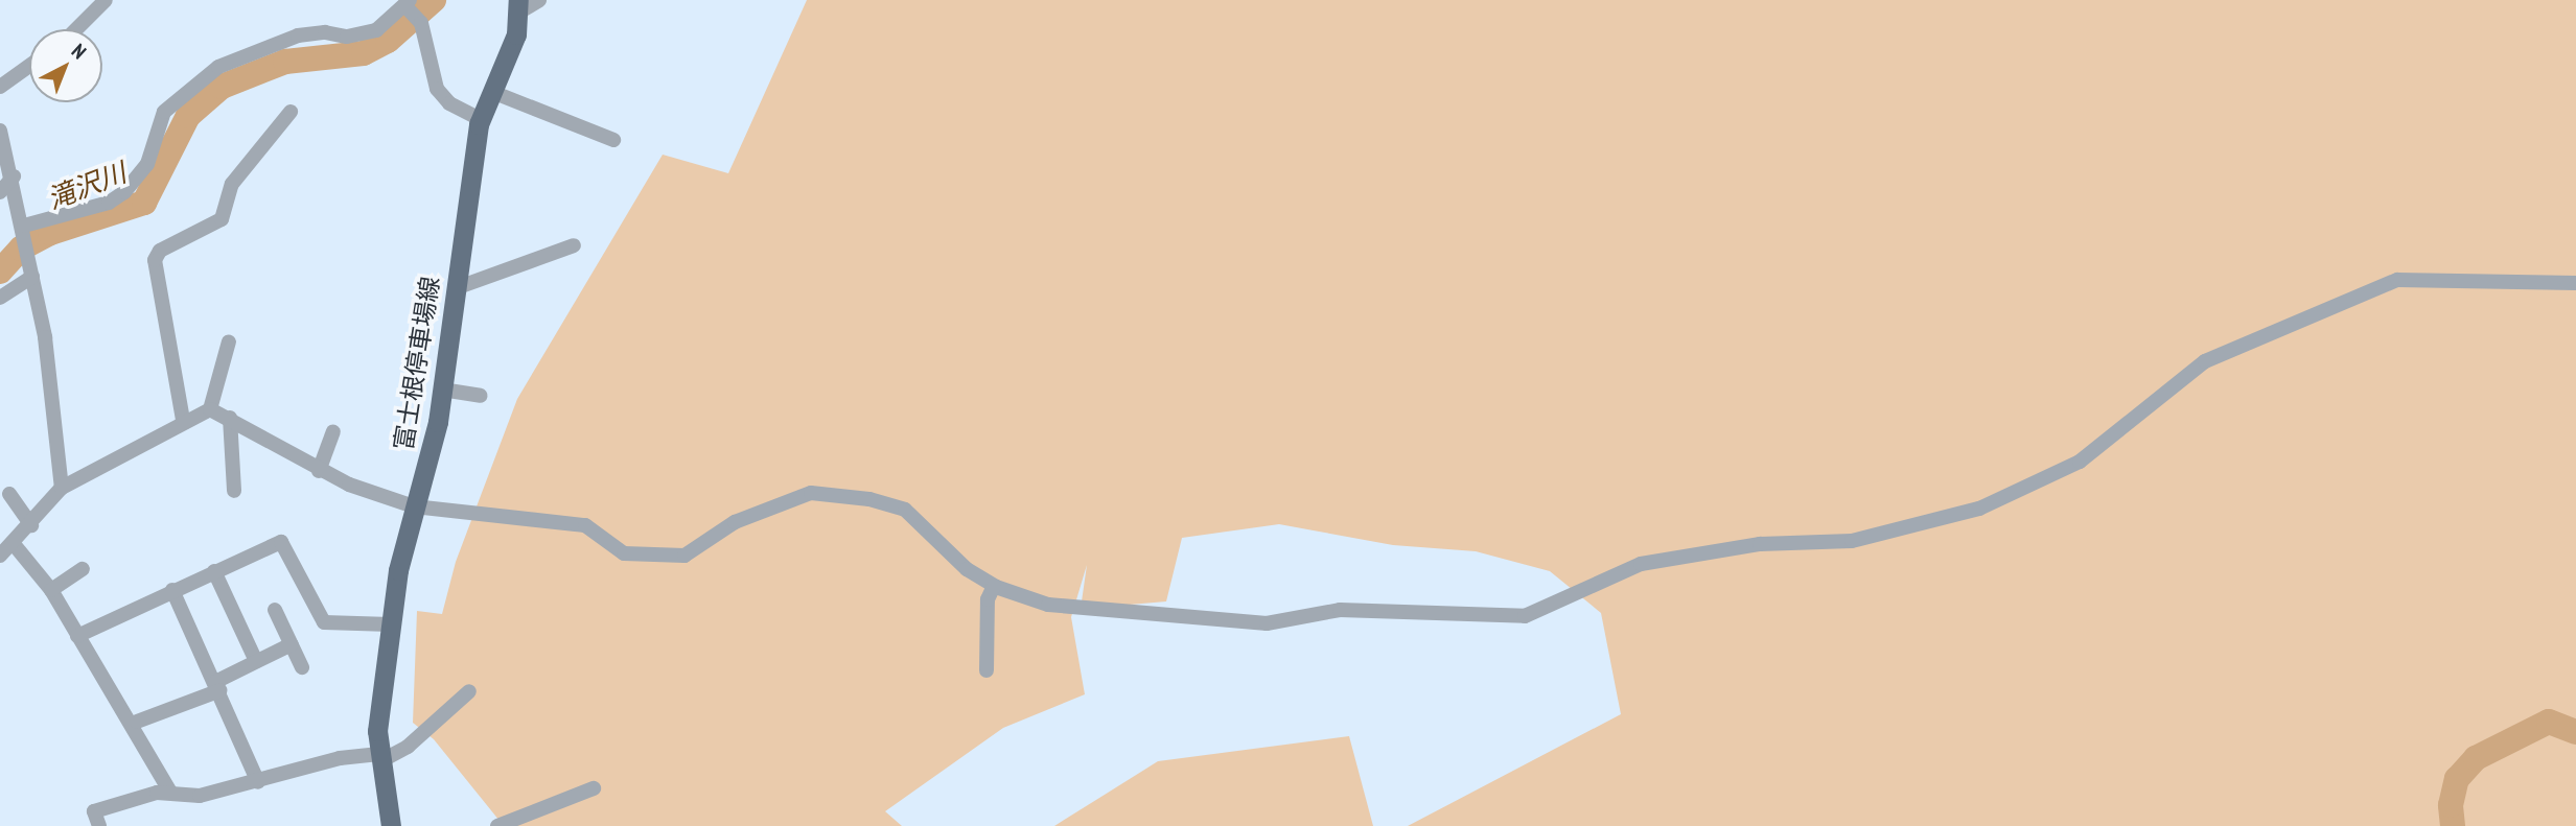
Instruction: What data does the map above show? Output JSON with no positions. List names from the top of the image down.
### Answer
{
  "streets": {
    "main road": ["富士根停車場線"]
  },
  "water": ["滝沢川"],
  "north": "top right"
}
